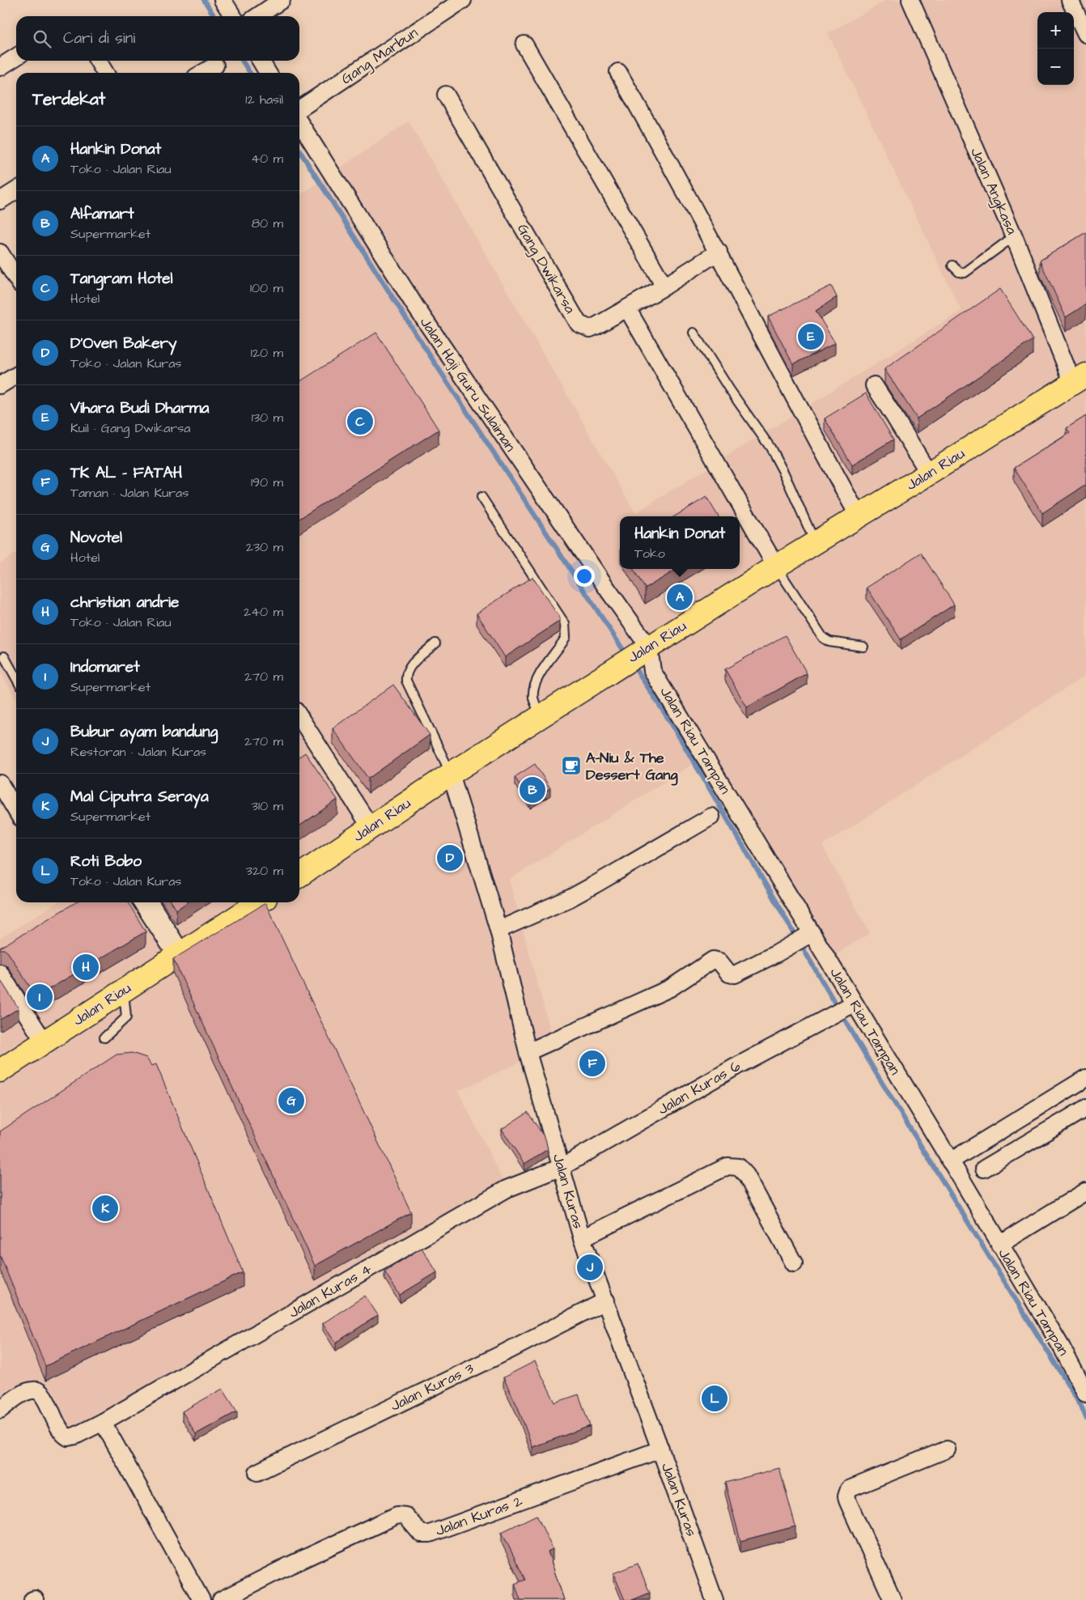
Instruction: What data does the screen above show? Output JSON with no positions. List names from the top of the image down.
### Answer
{
  "streets": {
    "main road": ["Jalan Riau"],
    "street": [
      "Gang Marbun",
      "Jalan Angkasa",
      "Gang Dwikarsa",
      "Jalan Haji Guru Sulaiman",
      "Jalan Riau Tampan",
      "Jalan Kuras 6",
      "Jalan Kuras",
      "Jalan Kuras 4",
      "Jalan Kuras 3",
      "Jalan Kuras 2"
    ]
  },
  "crossings": [
    ["Jalan Angkasa", "Jalan Riau"],
    ["Jalan Haji Guru Sulaiman", "Jalan Riau"],
    ["Jalan Haji Guru Sulaiman", "Jalan Riau Tampan"],
    ["Jalan Riau", "Jalan Riau Tampan"],
    ["Jalan Riau", "Jalan Kuras"],
    ["Jalan Riau Tampan", "Jalan Kuras 6"],
    ["Jalan Kuras 6", "Jalan Kuras"],
    ["Jalan Kuras 6", "Jalan Kuras 4"],
    ["Jalan Kuras", "Jalan Kuras 4"],
    ["Jalan Kuras", "Jalan Kuras 3"],
    ["Jalan Kuras", "Jalan Kuras 2"]
  ],
  "places": {
    "cafe": ["A-Niu & The Dessert Gang"]
  },
  "page": {
    "map_buttons": ["+", "−"],
    "search": "Cari di sini",
    "heading": ["Terdekat", "12 hasil"],
    "list": [
      {
        "mark": "A",
        "name": "Hankin Donat",
        "note": "Toko · Jalan Riau",
        "value": "40 m"
      },
      {
        "mark": "B",
        "name": "Alfamart",
        "note": "Supermarket",
        "value": "80 m"
      },
      {
        "mark": "C",
        "name": "Tangram Hotel",
        "note": "Hotel",
        "value": "100 m"
      },
      {
        "mark": "D",
        "name": "D'Oven Bakery",
        "note": "Toko · Jalan Kuras",
        "value": "120 m"
      },
      {
        "mark": "E",
        "name": "Vihara Budi Dharma",
        "note": "Kuil · Gang Dwikarsa",
        "value": "130 m"
      },
      {
        "mark": "F",
        "name": "TK AL - FATAH",
        "note": "Taman · Jalan Kuras",
        "value": "190 m"
      },
      {
        "mark": "G",
        "name": "Novotel",
        "note": "Hotel",
        "value": "230 m"
      },
      {
        "mark": "H",
        "name": "christian andrie",
        "note": "Toko · Jalan Riau",
        "value": "240 m"
      },
      {
        "mark": "I",
        "name": "Indomaret",
        "note": "Supermarket",
        "value": "270 m"
      },
      {
        "mark": "J",
        "name": "Bubur ayam bandung",
        "note": "Restoran · Jalan Kuras",
        "value": "270 m"
      },
      {
        "mark": "K",
        "name": "Mal Ciputra Seraya",
        "note": "Supermarket",
        "value": "310 m"
      },
      {
        "mark": "L",
        "name": "Roti Bobo",
        "note": "Toko · Jalan Kuras",
        "value": "320 m"
      }
    ],
    "pins": [
      "E",
      "C",
      "A",
      "B",
      "D",
      "H",
      "I",
      "F",
      "G",
      "K",
      "J",
      "L"
    ],
    "popup": ["Hankin Donat", "Toko"]
  }
}
